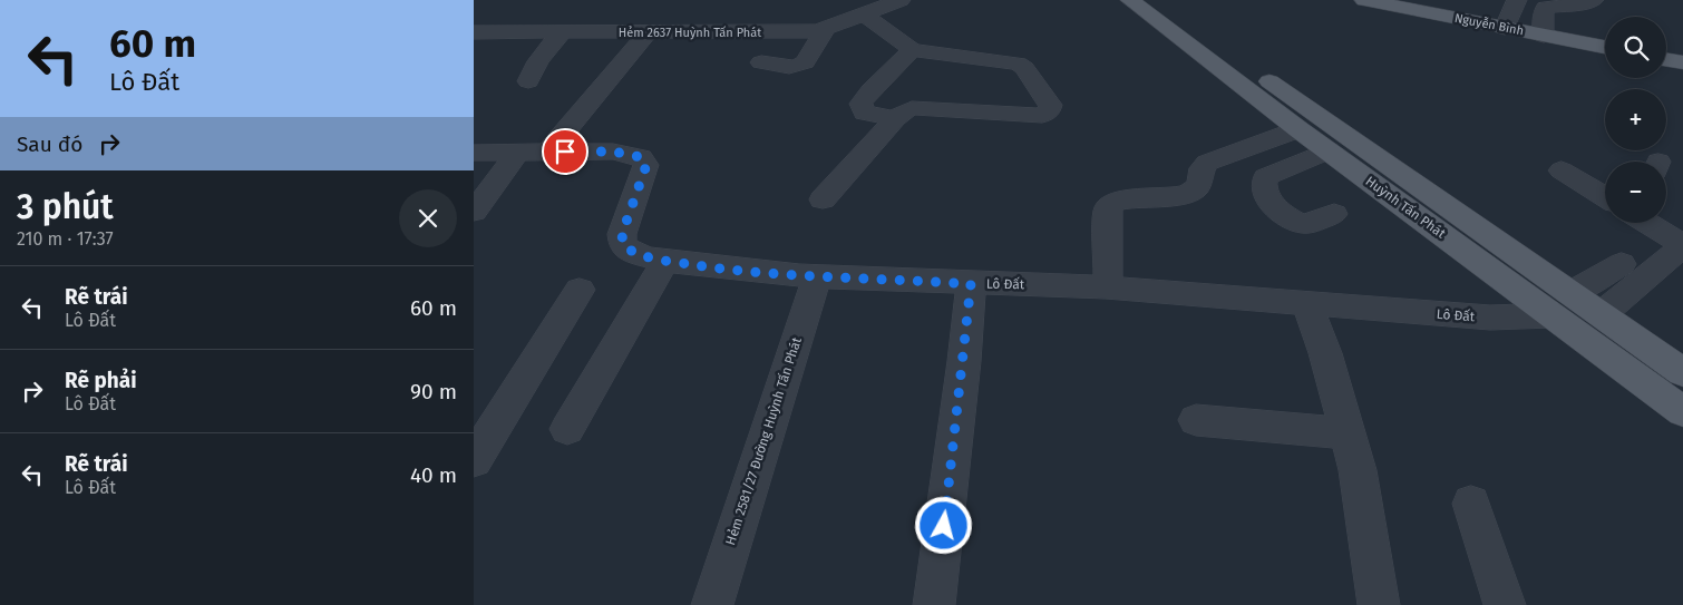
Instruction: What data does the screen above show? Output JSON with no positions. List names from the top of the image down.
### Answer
{
  "streets": {
    "main road": ["Nguyễn Bình", "Huỳnh Tấn Phát"],
    "street": ["Hẻm 2637 Huỳnh Tấn Phát", "Lô Đất", "Hẻm 2581/27 Đường Huỳnh Tấn Phát"]
  },
  "crossings": [
    ["Huỳnh Tấn Phát", "Lô Đất"],
    ["Lô Đất", "Hẻm 2581/27 Đường Huỳnh Tấn Phát"]
  ],
  "page": {
    "turn": ["60 m", "Lô Đất"],
    "map_buttons": ["+", "−"],
    "then": "Sau đó",
    "heading": ["3 phút", "210 m · 17:37"],
    "list": [
      {
        "name": "Rẽ trái",
        "note": "Lô Đất",
        "value": "60 m"
      },
      {
        "name": "Rẽ phải",
        "note": "Lô Đất",
        "value": "90 m"
      },
      {
        "name": "Rẽ trái",
        "note": "Lô Đất",
        "value": "40 m"
      }
    ]
  }
}
